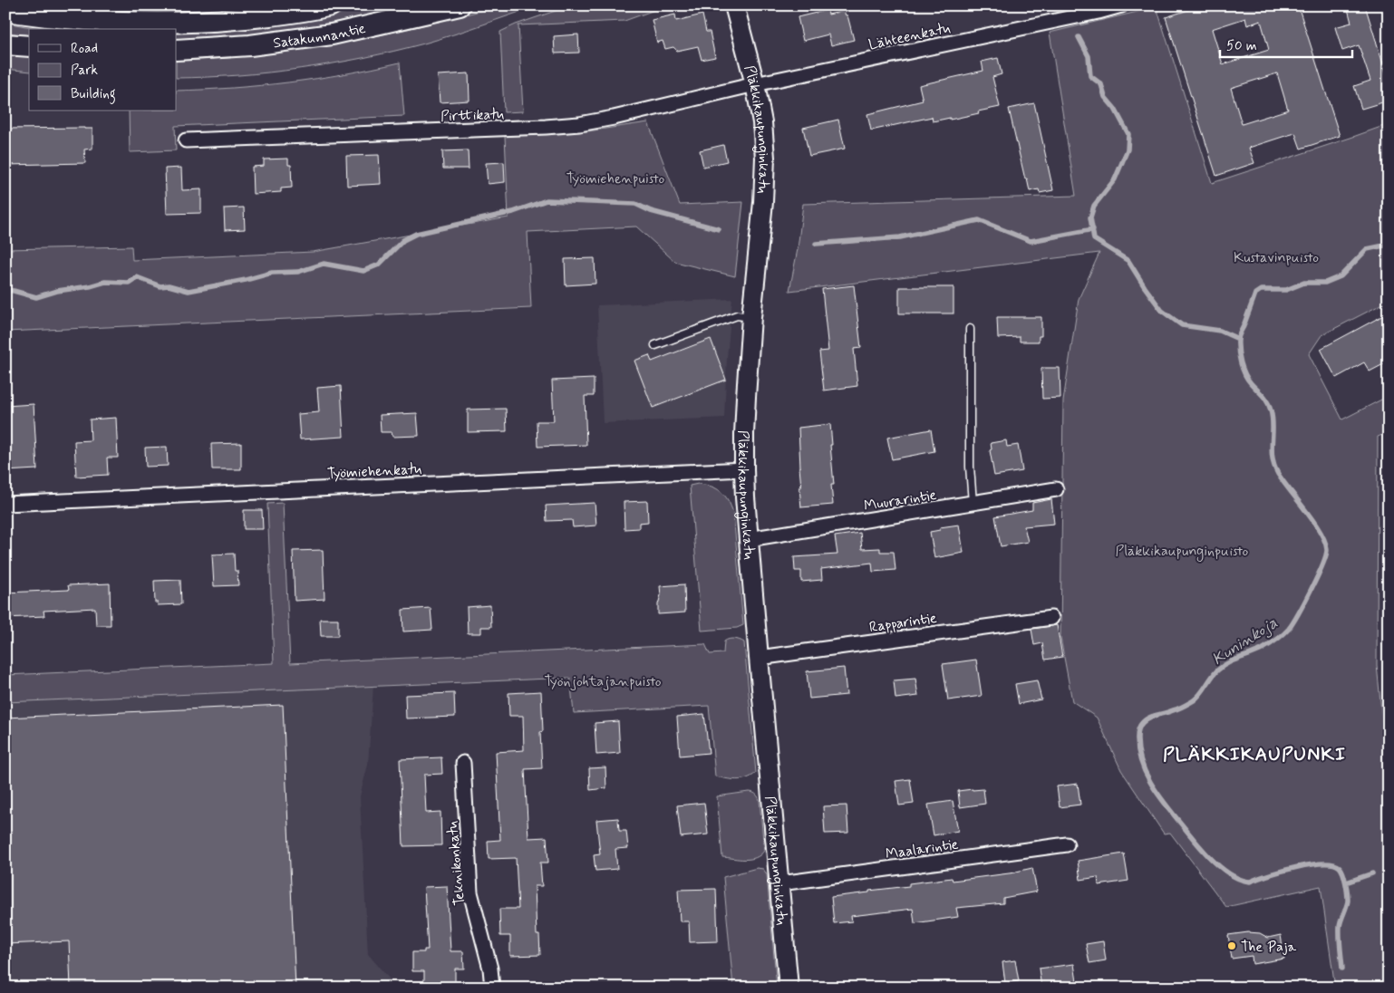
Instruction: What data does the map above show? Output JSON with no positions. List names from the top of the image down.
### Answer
{
  "streets": {
    "main road": ["Satakunnantie"],
    "street": [
      "Lähteenkatu",
      "Pirttikatu",
      "Pläkkikaupunginkatu",
      "Työmiehenkatu",
      "Muurarintie",
      "Rapparintie",
      "Maalarintie",
      "Teknikonkatu"
    ]
  },
  "crossings": [
    ["Lähteenkatu", "Pirttikatu"],
    ["Lähteenkatu", "Pläkkikaupunginkatu"],
    ["Pirttikatu", "Pläkkikaupunginkatu"],
    ["Pläkkikaupunginkatu", "Työmiehenkatu"],
    ["Pläkkikaupunginkatu", "Muurarintie"],
    ["Pläkkikaupunginkatu", "Rapparintie"],
    ["Pläkkikaupunginkatu", "Maalarintie"]
  ],
  "districts": ["PLÄKKIKAUPUNKI"],
  "water": ["Kuninkoja"],
  "parks": [
    "Työmiehenpuisto",
    "Kustavinpuisto",
    "Pläkkikaupunginpuisto",
    "Työnjohtajanpuisto"
  ],
  "places": ["The Paja"],
  "legend": ["Road", "Park", "Building"],
  "scale_bar": "50 m"
}
